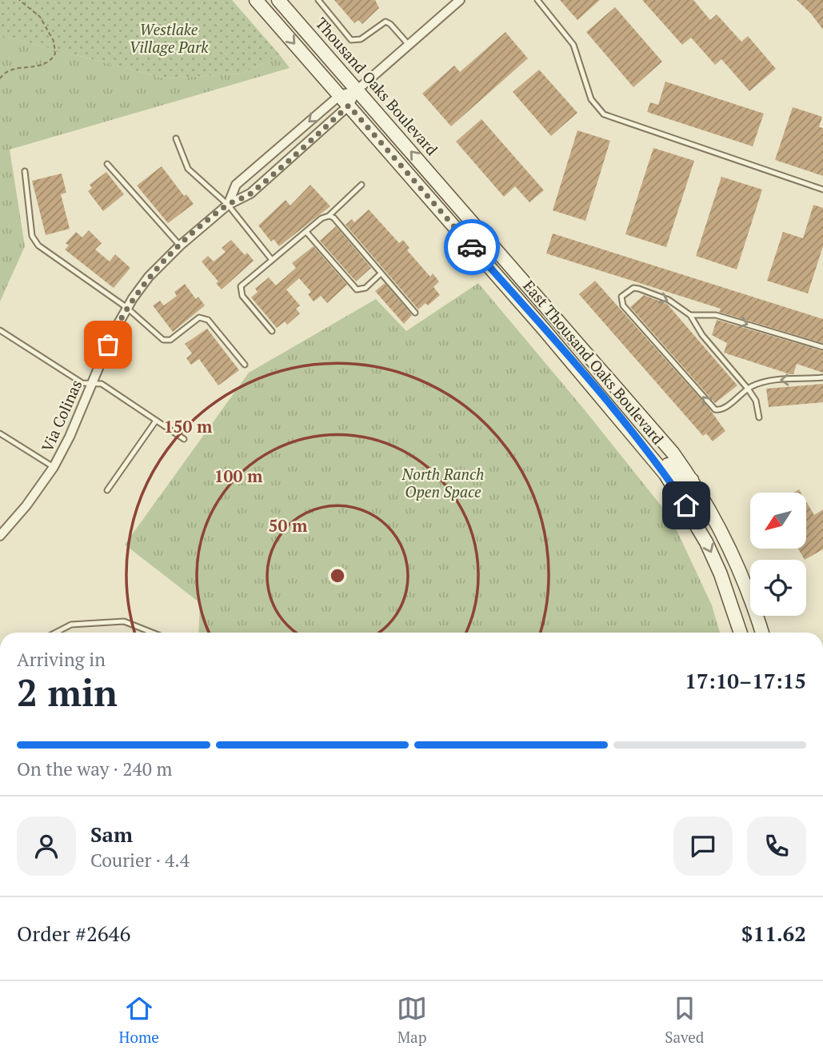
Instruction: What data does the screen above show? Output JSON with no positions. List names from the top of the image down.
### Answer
{
  "streets": {
    "main road": ["Thousand Oaks Boulevard", "East Thousand Oaks Boulevard"],
    "street": ["Via Colinas"]
  },
  "crossings": [
    ["Thousand Oaks Boulevard", "East Thousand Oaks Boulevard"],
    ["Thousand Oaks Boulevard", "Via Colinas"],
    ["East Thousand Oaks Boulevard", "Via Colinas"]
  ],
  "one_way": ["Thousand Oaks Boulevard"],
  "parks": ["Westlake Village Park", "North Ranch Open Space"],
  "north": "bottom left",
  "page": {
    "heading": ["2 min", "Arriving in", "17:10–17:15"],
    "panel": [
      "Sam",
      "Courier · 4.4",
      "Order #2646",
      "$11.62"
    ],
    "bar": "On the way · 240 m",
    "tabs": ["Home", "Map", "Saved"]
  },
  "rings": ["150 m", "100 m", "50 m"]
}
